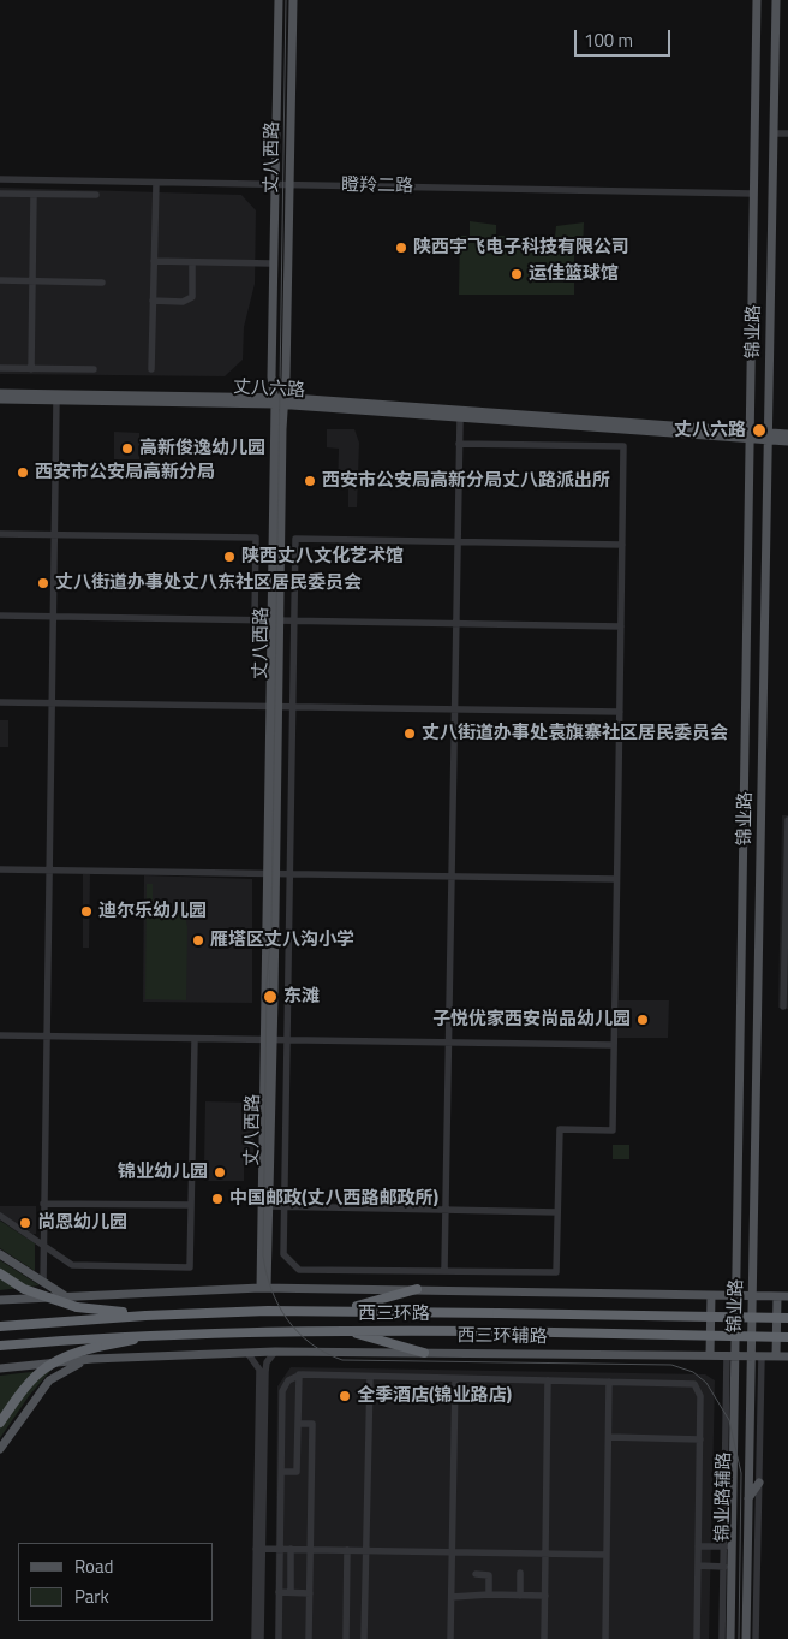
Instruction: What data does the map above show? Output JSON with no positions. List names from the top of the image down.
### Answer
{
  "streets": {
    "highway": ["西三环路"],
    "main road": [
      "丈八西路",
      "锦业路",
      "丈八六路",
      "西三环辅路"
    ],
    "street": ["瞪羚二路", "锦业路辅路"]
  },
  "crossings": [
    ["丈八西路", "瞪羚二路"],
    ["丈八西路", "丈八六路"],
    ["瞪羚二路", "锦业路"],
    ["锦业路", "丈八六路"],
    ["锦业路", "西三环辅路"],
    ["锦业路", "锦业路辅路"],
    ["西三环辅路", "锦业路辅路"]
  ],
  "places": [
    "陕西宇飞电子科技有限公司",
    "运佳篮球馆",
    "丈八六路",
    "高新俊逸幼儿园",
    "西安市公安局高新分局",
    "西安市公安局高新分局丈八路派出所",
    "陕西丈八文化艺术馆",
    "丈八街道办事处丈八东社区居民委员会",
    "丈八街道办事处袁旗寨社区居民委员会",
    "迪尔乐幼儿园",
    "雁塔区丈八沟小学",
    "东滩",
    "子悦优家西安尚品幼儿园",
    "锦业幼儿园",
    "中国邮政(丈八西路邮政所)",
    "尚恩幼儿园",
    "全季酒店(锦业路店)"
  ],
  "legend": ["Road", "Park"],
  "scale_bar": "100 m"
}
